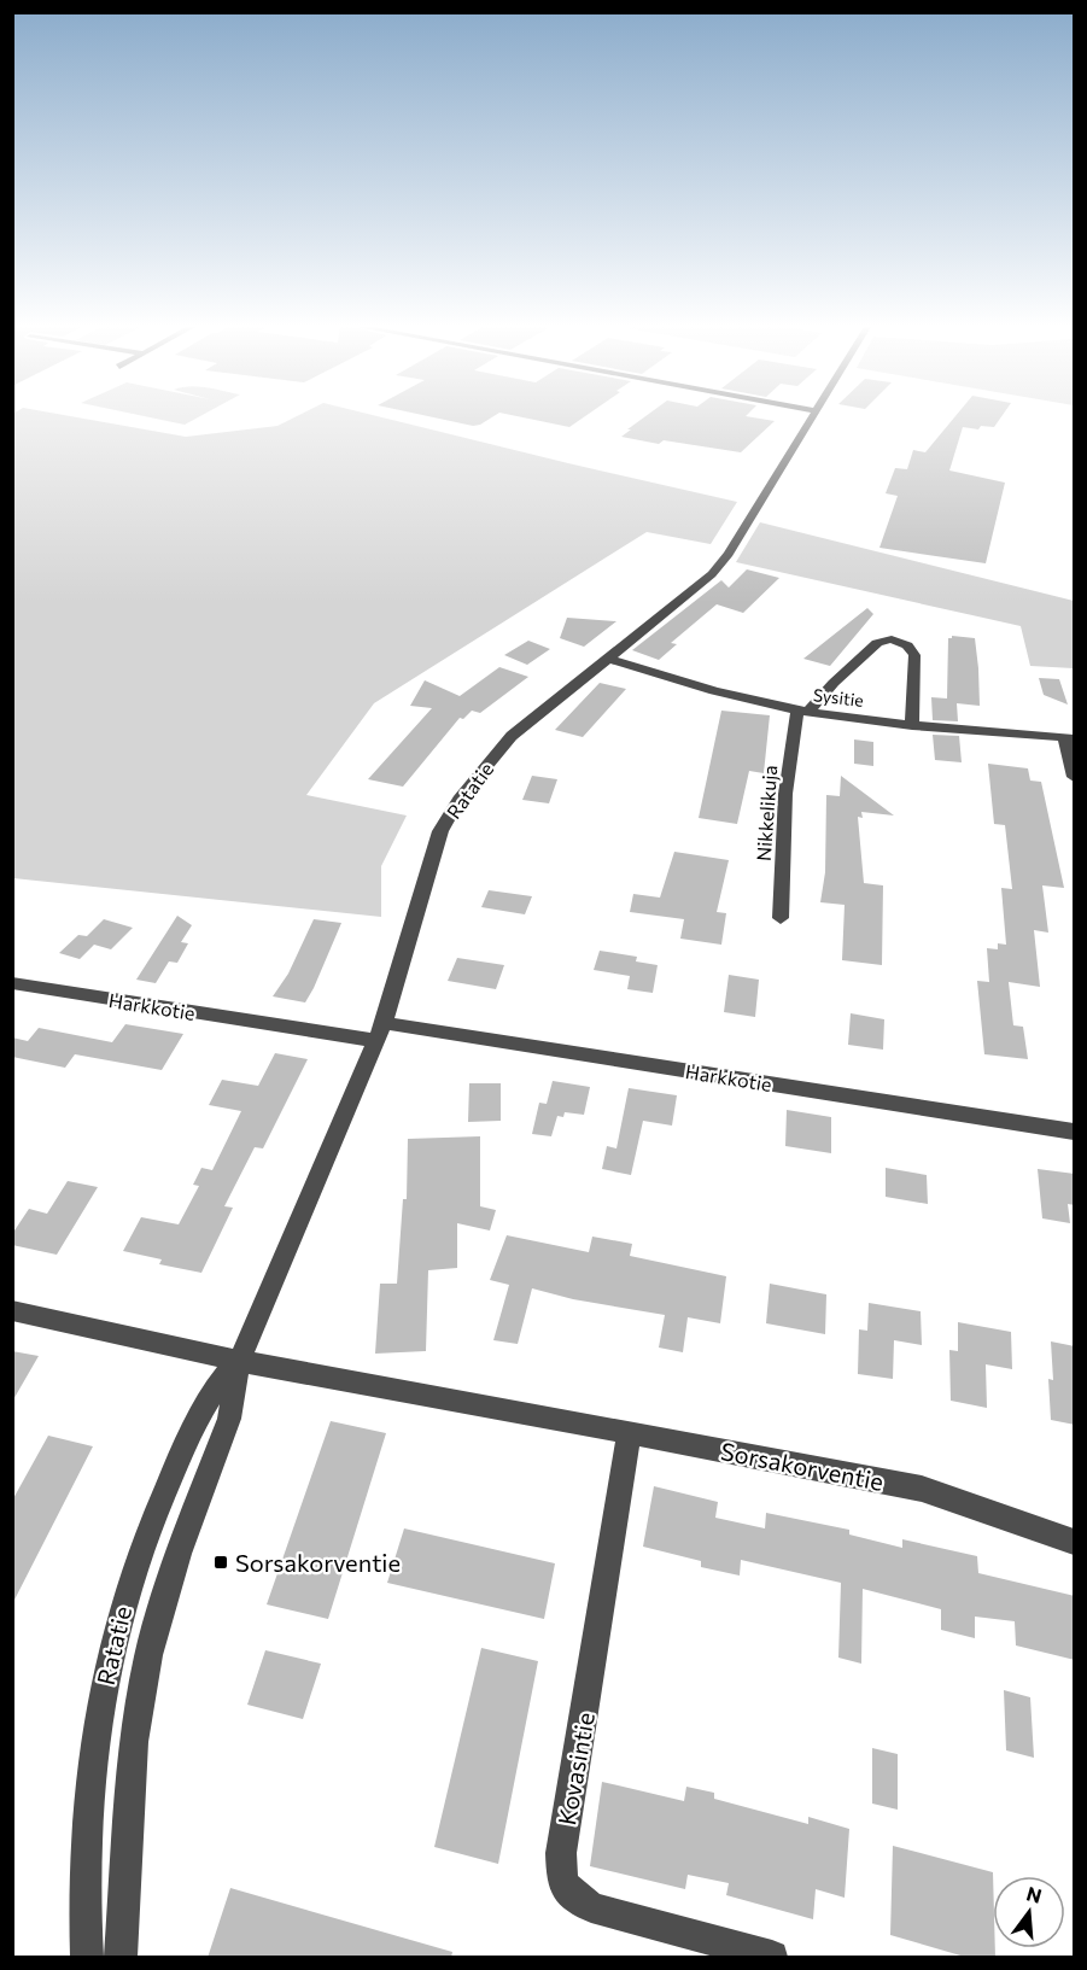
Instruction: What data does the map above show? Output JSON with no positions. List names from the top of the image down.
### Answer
{
  "streets": {
    "street": [
      "Sysitie",
      "Ratatie",
      "Nikkelikuja",
      "Harkkotie",
      "Sorsakorventie",
      "Kovasintie"
    ]
  },
  "crossings": [
    ["Sysitie", "Ratatie"],
    ["Sysitie", "Nikkelikuja"],
    ["Ratatie", "Harkkotie"],
    ["Ratatie", "Sorsakorventie"],
    ["Sorsakorventie", "Kovasintie"]
  ],
  "places": {
    "transit": ["Sorsakorventie"]
  },
  "north": "top"
}
